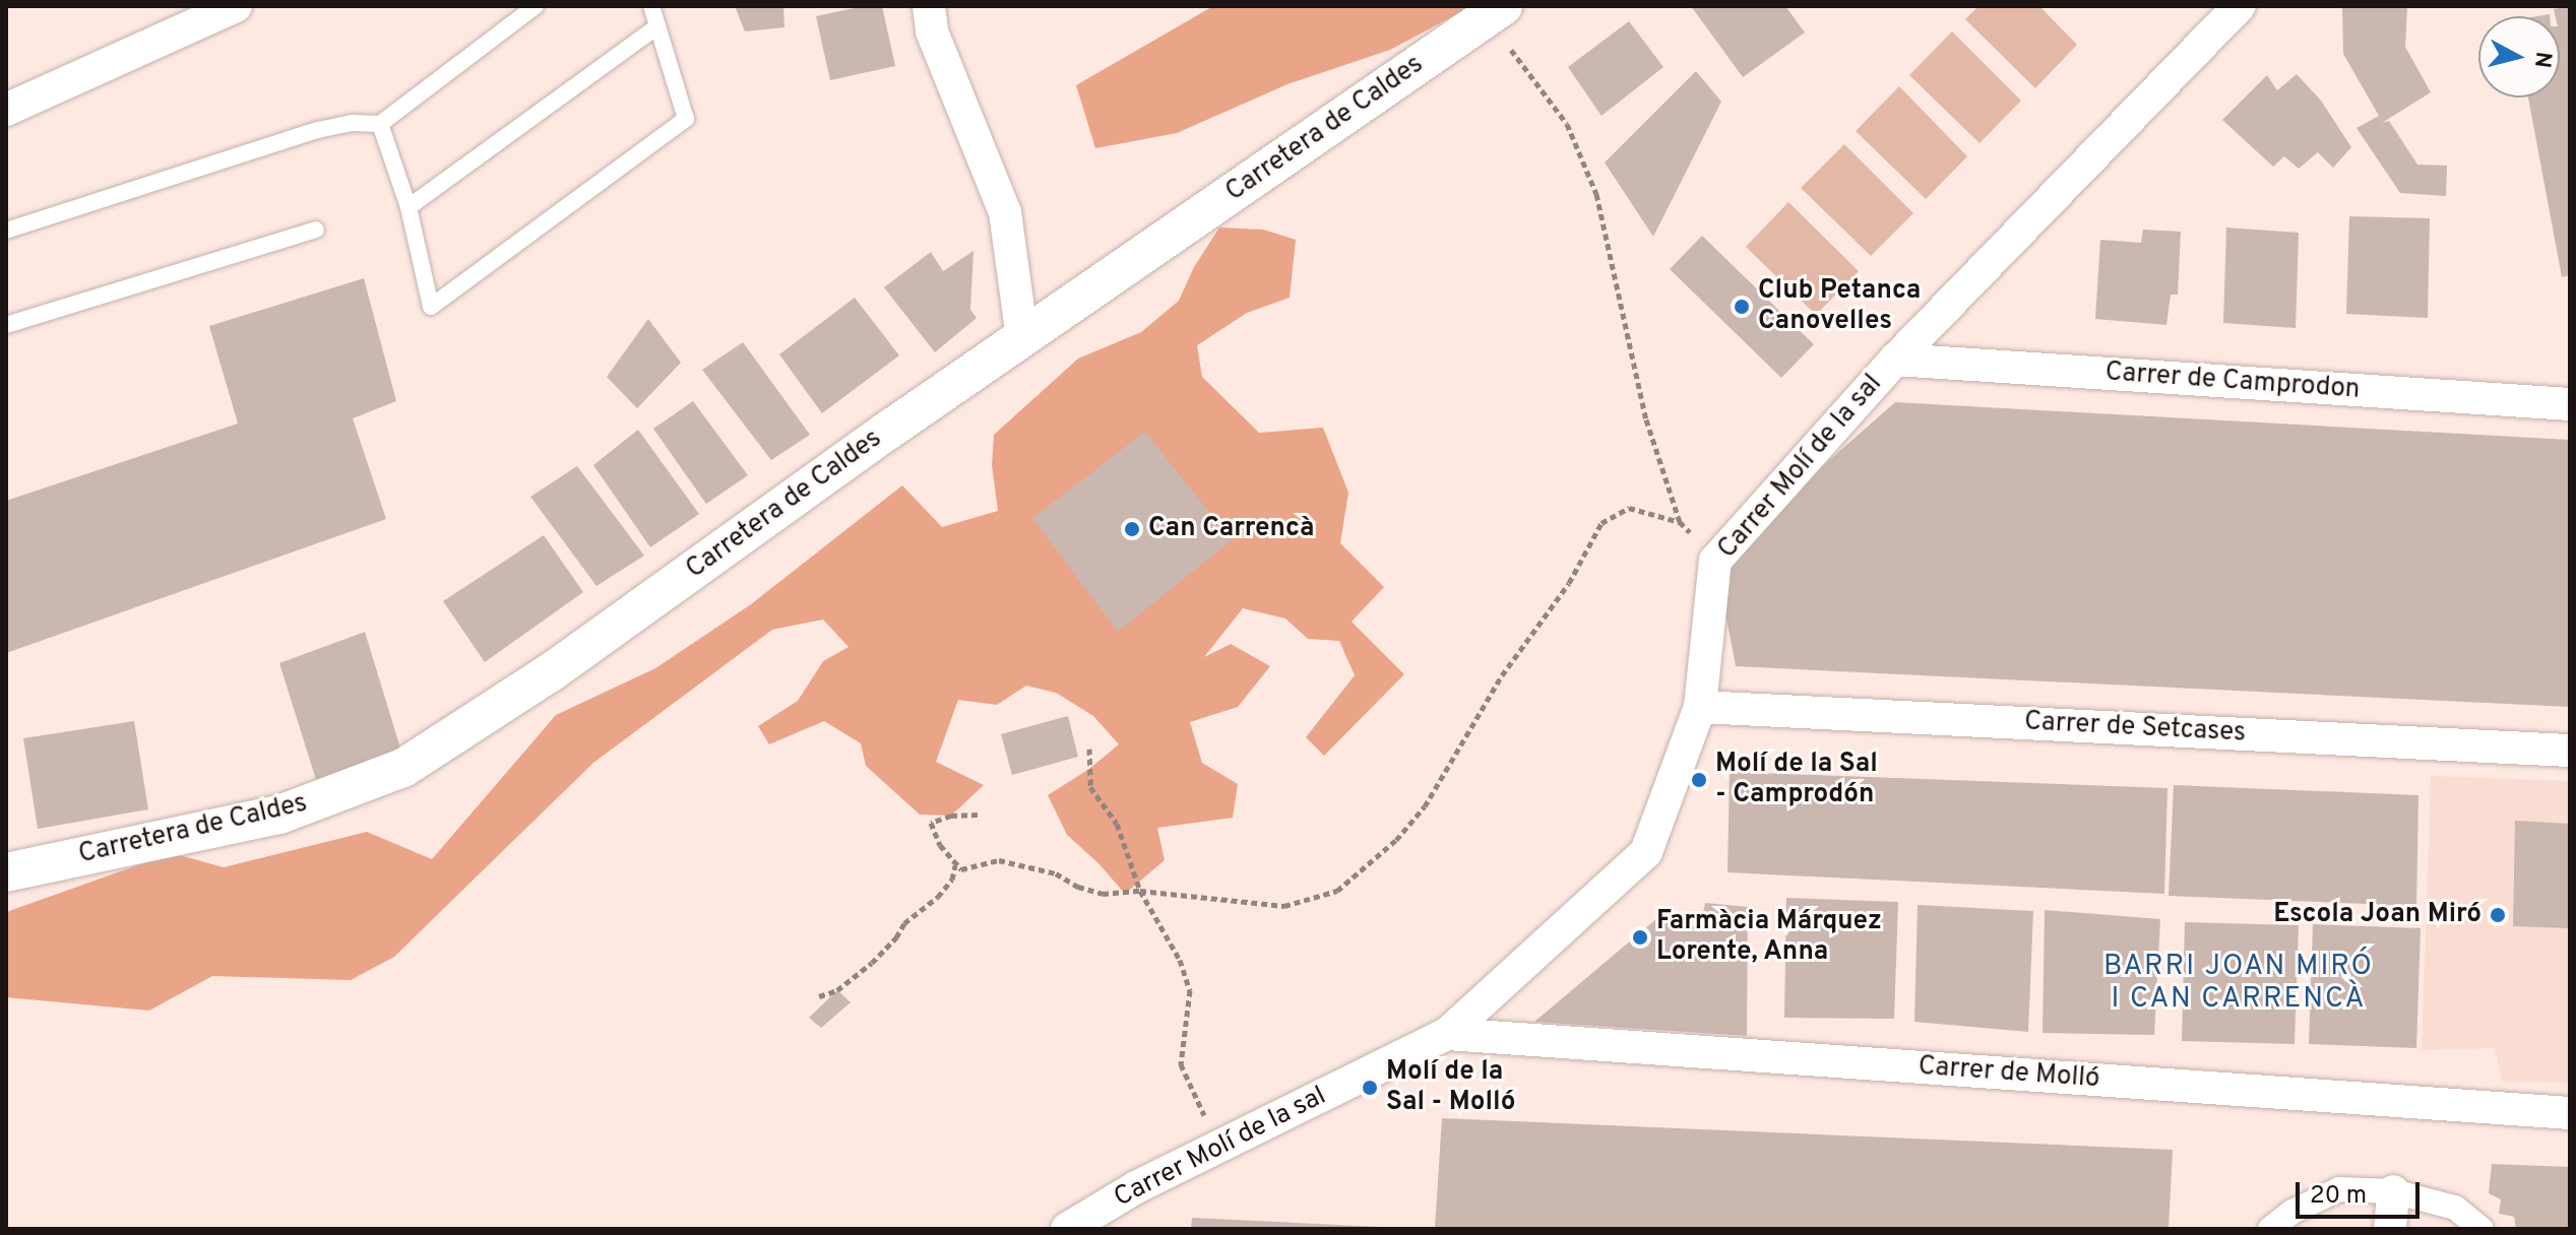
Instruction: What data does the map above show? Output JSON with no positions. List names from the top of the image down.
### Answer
{
  "streets": {
    "street": [
      "Carretera de Caldes",
      "Carrer de Camprodon",
      "Carrer Molí de la sal",
      "Carrer de Setcases",
      "Carrer de Molló"
    ]
  },
  "crossings": [
    ["Carrer de Camprodon", "Carrer Molí de la sal"],
    ["Carrer Molí de la sal", "Carrer de Setcases"],
    ["Carrer Molí de la sal", "Carrer de Molló"]
  ],
  "districts": ["BARRI JOAN MIRÓ I CAN CARRENCÀ"],
  "places": [
    "Club Petanca Canovelles",
    "Can Carrencà",
    "Molí de la Sal - Camprodón",
    "Escola Joan Miró",
    "Farmàcia Márquez Lorente, Anna",
    "Molí de la Sal - Molló"
  ],
  "scale_bar": "20 m",
  "north": "right"
}
